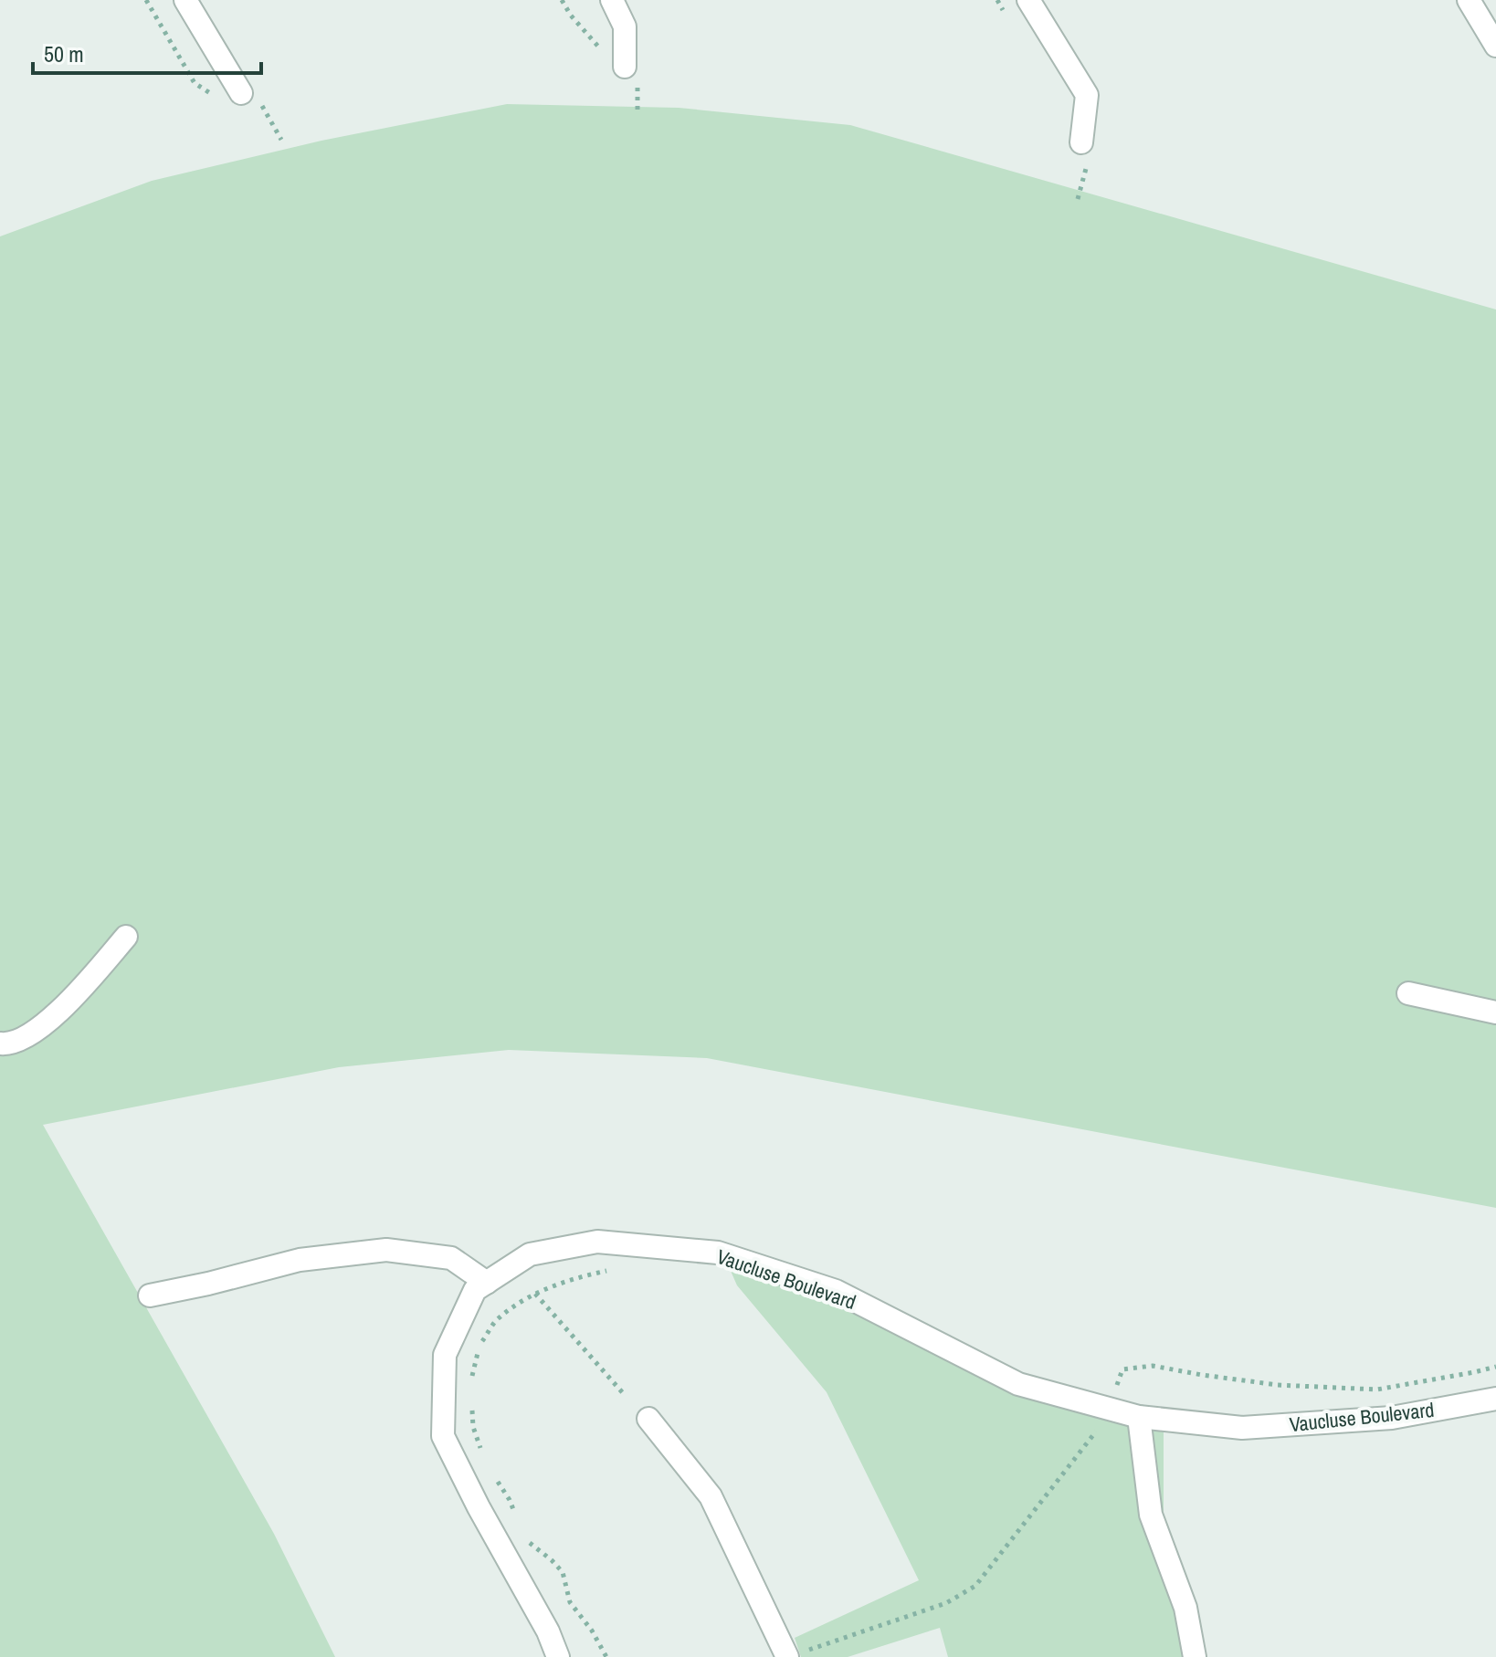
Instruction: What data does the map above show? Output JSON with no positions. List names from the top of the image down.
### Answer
{
  "streets": {
    "street": ["Vaucluse Boulevard"]
  },
  "scale_bar": "50 m"
}
